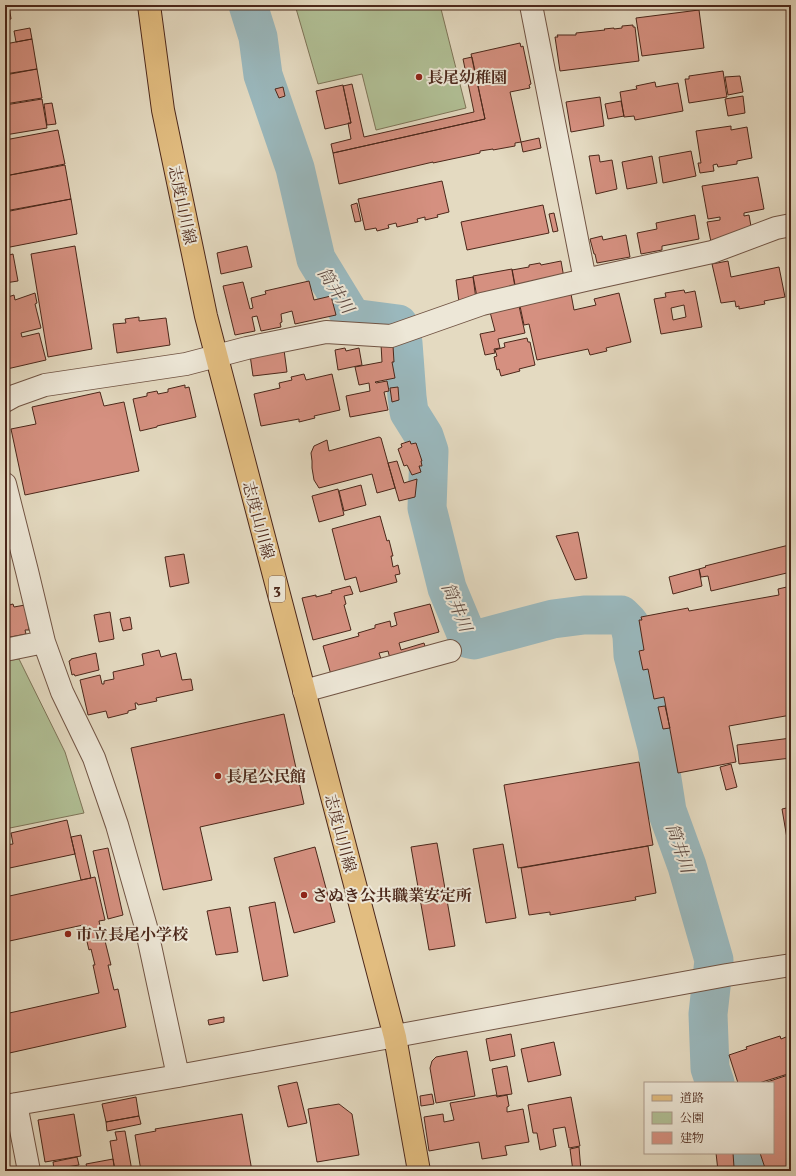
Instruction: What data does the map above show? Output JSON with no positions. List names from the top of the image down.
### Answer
{
  "streets": {
    "main road": ["志度山川線", "3"]
  },
  "water": ["筒井川"],
  "places": [
    "長尾幼稚園",
    "長尾公民館",
    "さぬき公共職業安定所",
    "市立長尾小学校"
  ],
  "legend": ["道路", "公園", "建物"]
}
